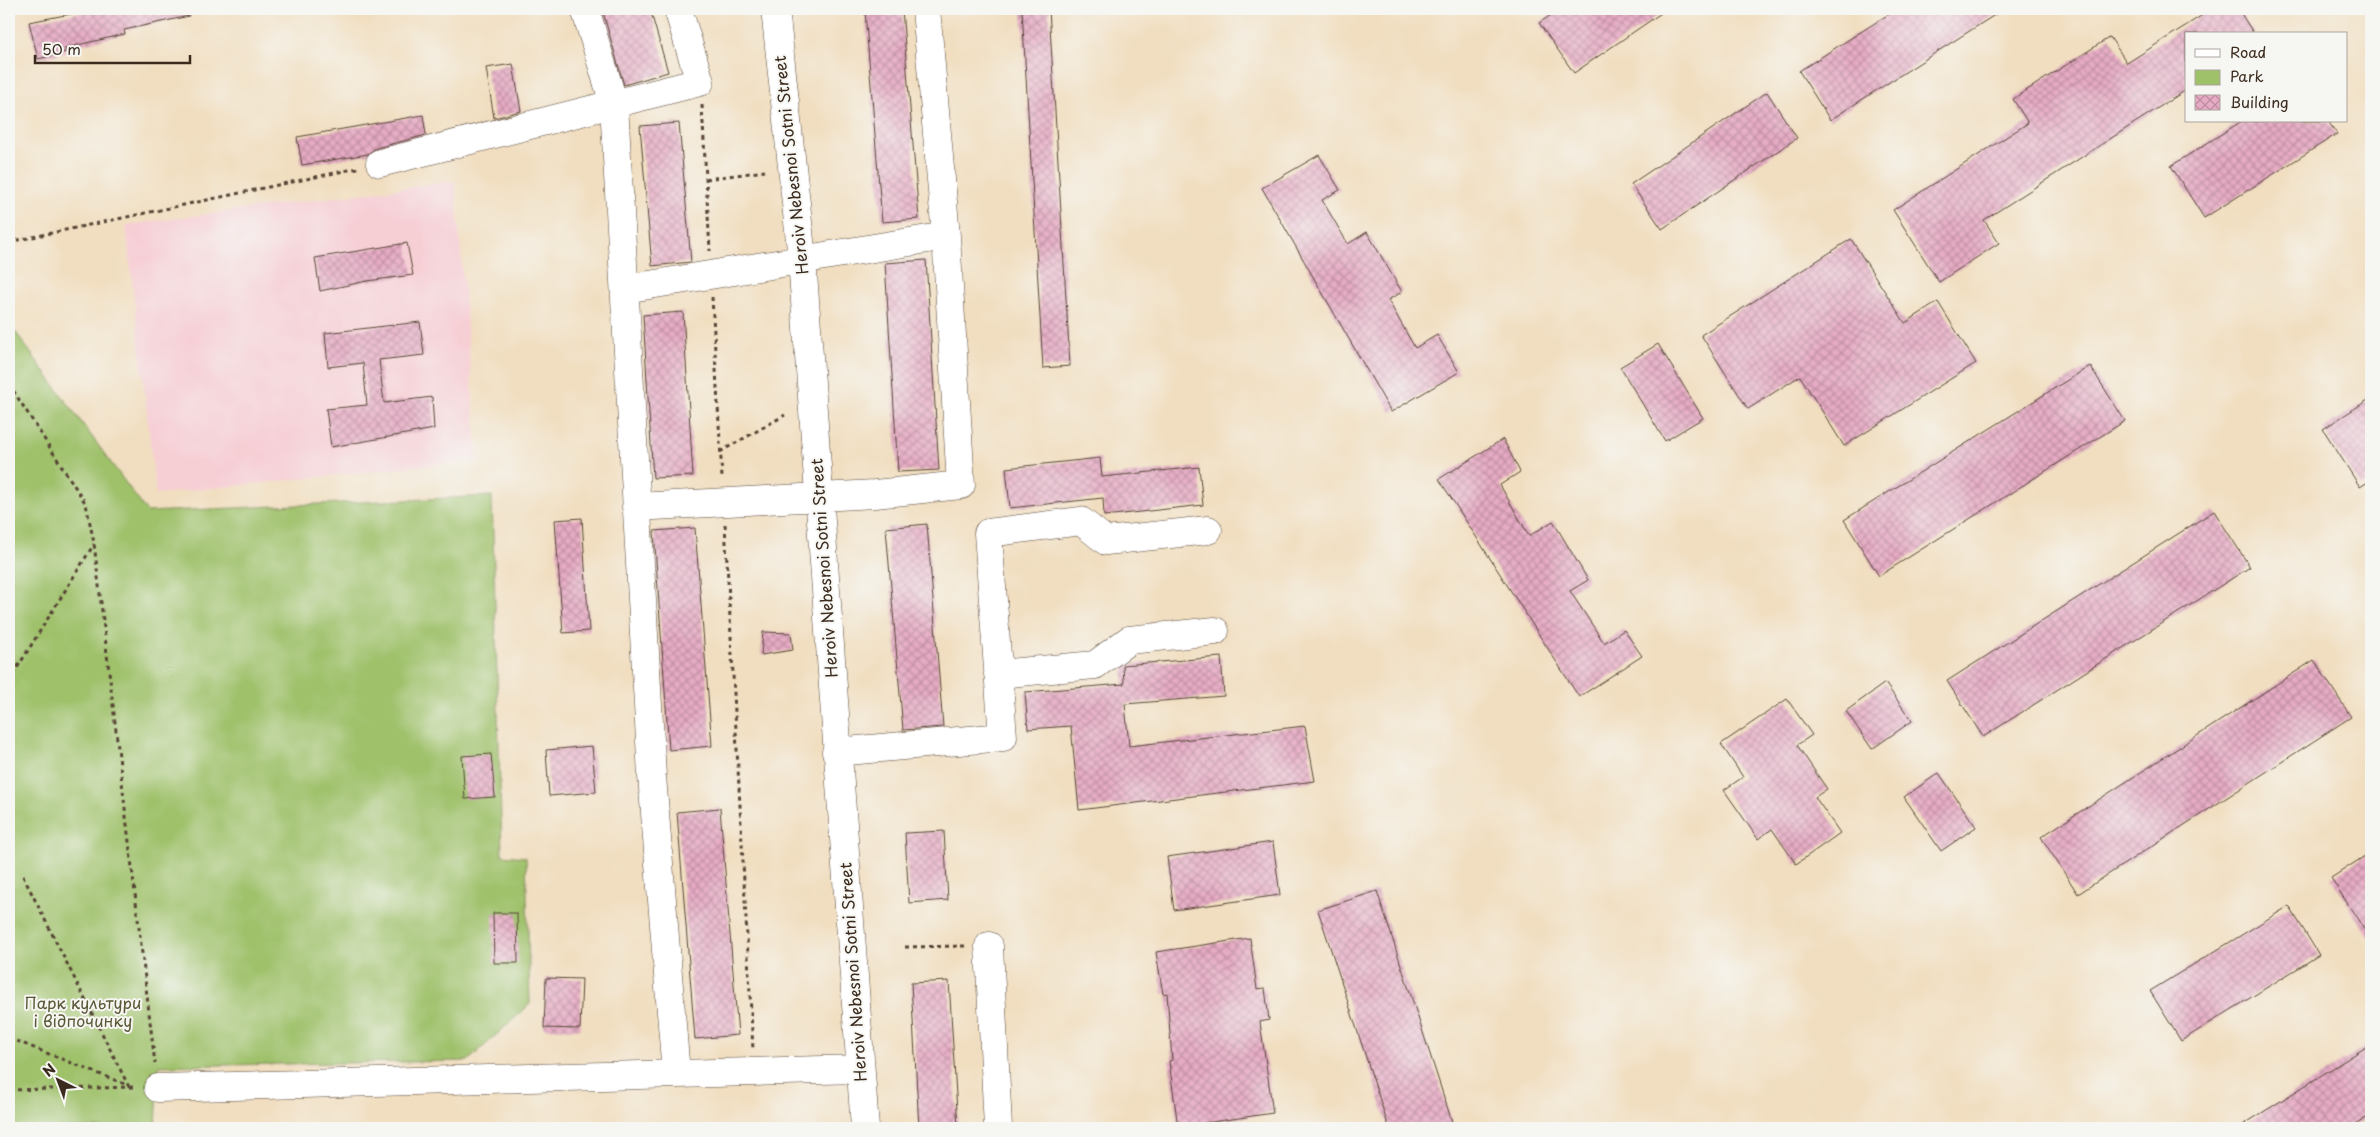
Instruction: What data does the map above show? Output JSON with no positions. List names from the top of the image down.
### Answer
{
  "streets": {
    "street": ["Heroiv Nebesnoi Sotni Street"]
  },
  "parks": ["Парк культури і відпочинку"],
  "legend": ["Road", "Park", "Building"],
  "scale_bar": "50 m",
  "north": "top left"
}
